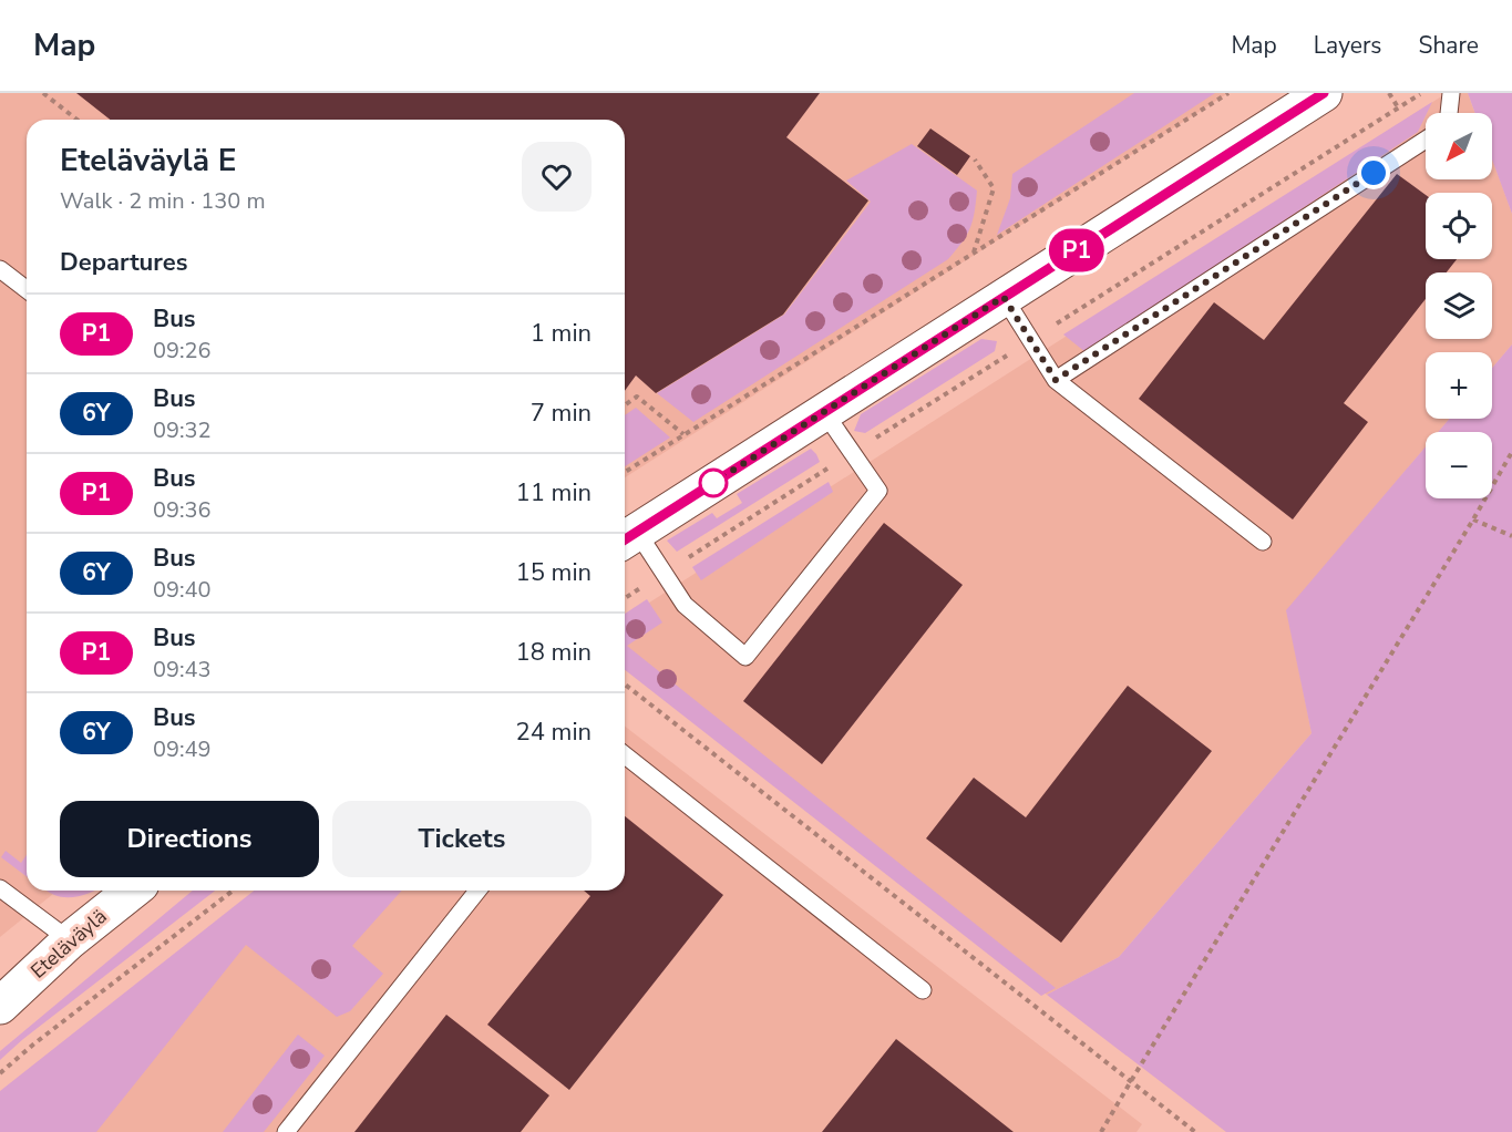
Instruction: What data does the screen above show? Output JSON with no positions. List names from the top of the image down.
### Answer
{
  "streets": {
    "main road": ["Eteläväylä"]
  },
  "lines": ["bus line P1"],
  "north": "bottom left",
  "page": {
    "header": "Map",
    "nav": ["Map", "Layers", "Share"],
    "on_map": "P1",
    "map_buttons": ["+", "−"],
    "heading": [
      ["Eteläväylä E", "Walk · 2 min · 130 m"],
      "Departures"
    ],
    "list": [
      {
        "mark": "P1",
        "name": "Bus",
        "note": "09:26",
        "value": "1 min"
      },
      {
        "mark": "6Y",
        "name": "Bus",
        "note": "09:32",
        "value": "7 min"
      },
      {
        "mark": "P1",
        "name": "Bus",
        "note": "09:36",
        "value": "11 min"
      },
      {
        "mark": "6Y",
        "name": "Bus",
        "note": "09:40",
        "value": "15 min"
      },
      {
        "mark": "P1",
        "name": "Bus",
        "note": "09:43",
        "value": "18 min"
      },
      {
        "mark": "6Y",
        "name": "Bus",
        "note": "09:49",
        "value": "24 min"
      }
    ],
    "buttons": ["Directions", "Tickets"]
  }
}
